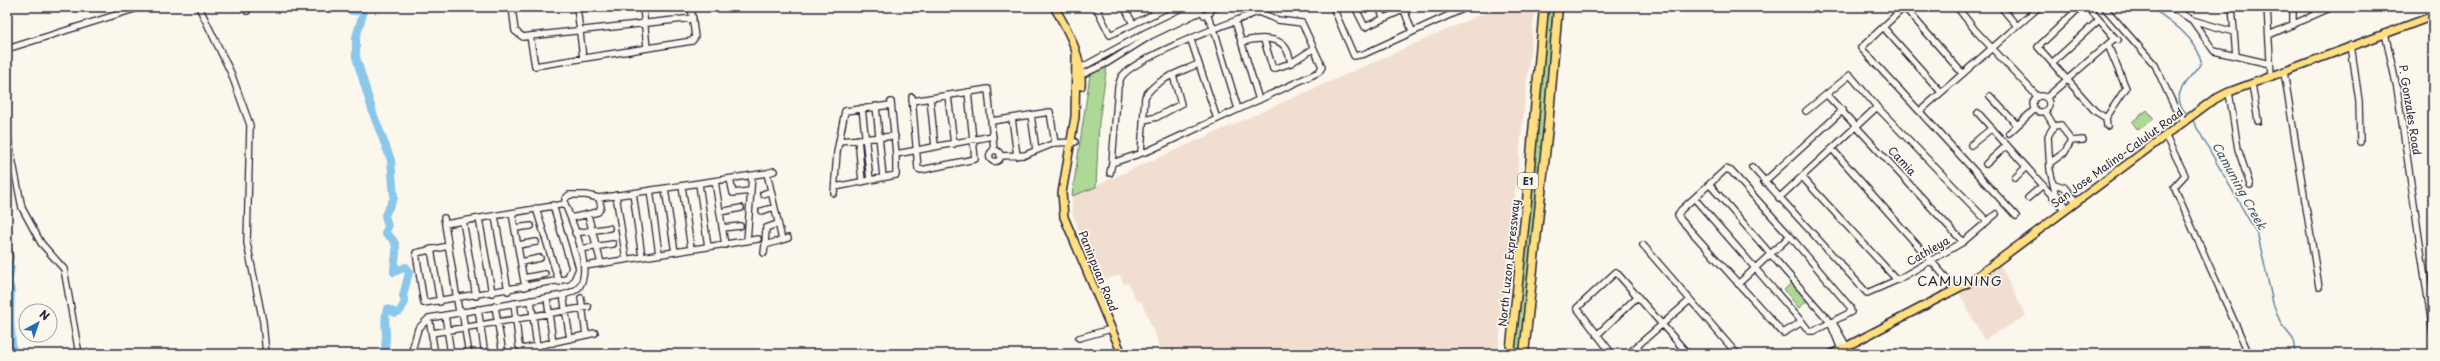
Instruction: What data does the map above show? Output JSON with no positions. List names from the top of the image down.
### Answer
{
  "streets": {
    "highway": ["E1", "North Luzon Expressway"],
    "main road": ["San Jose Malino-Calulut Road", "Paninpuan Road"],
    "street": ["P. Gonzales Road", "Camia", "Cathleya"]
  },
  "crossings": [
    ["P. Gonzales Road", "San Jose Malino-Calulut Road"],
    ["Camia", "Cathleya"]
  ],
  "districts": ["CAMUNING"],
  "water": ["Camuning Creek"],
  "north": "top right"
}
